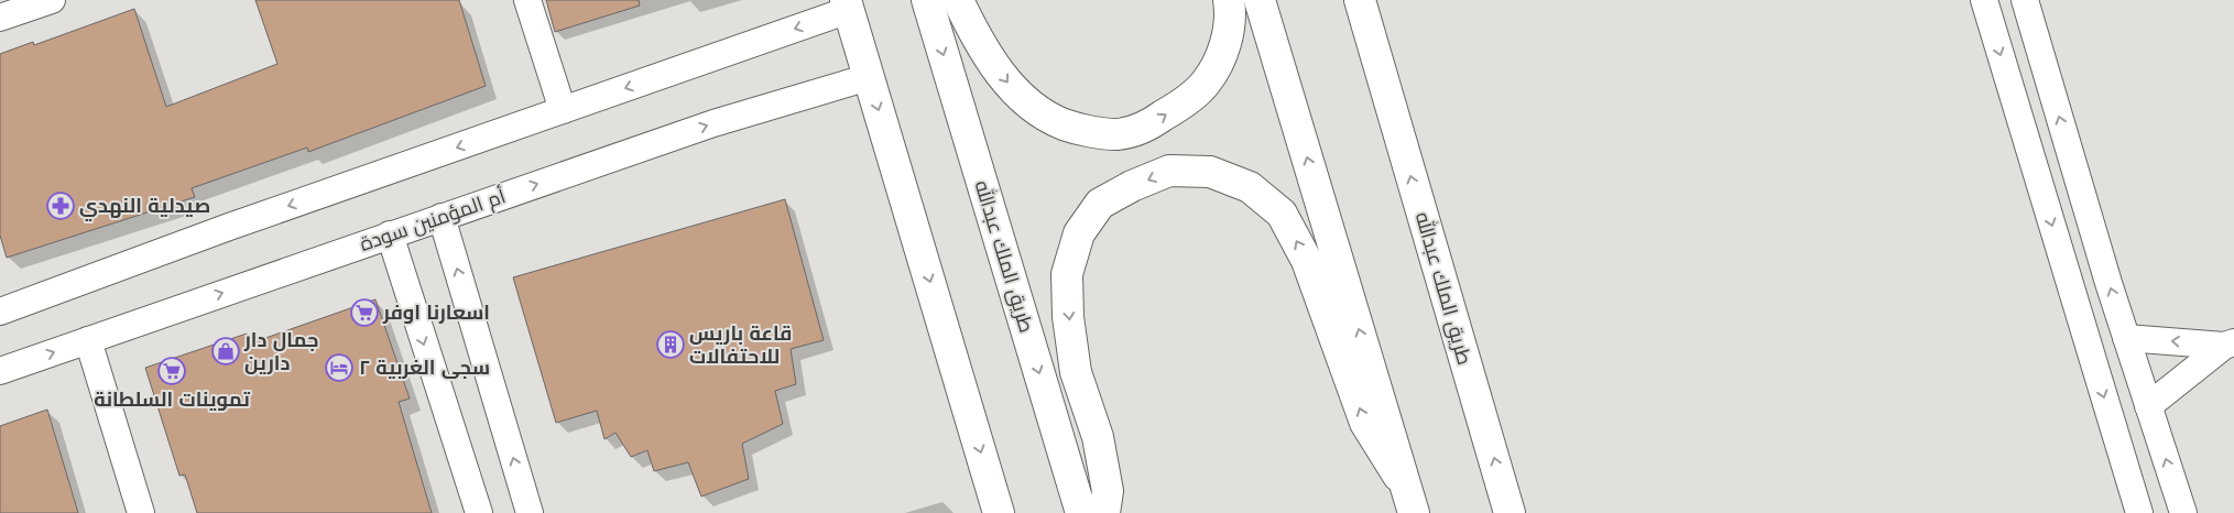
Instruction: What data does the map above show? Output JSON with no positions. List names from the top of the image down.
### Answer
{
  "streets": {
    "main road": ["طريق الملك عبدالله"],
    "street": ["أم المؤمنين سودة"]
  },
  "places": {
    "pharmacy": ["صيدلية النهدي"],
    "supermarket": ["اسعارنا اوفر", "تموينات السلطانة"],
    "building": ["قاعة باريس للاحتفالات"],
    "shop": ["جمال دار دارين"],
    "hotel": ["سجى الغربية ٢"]
  }
}
